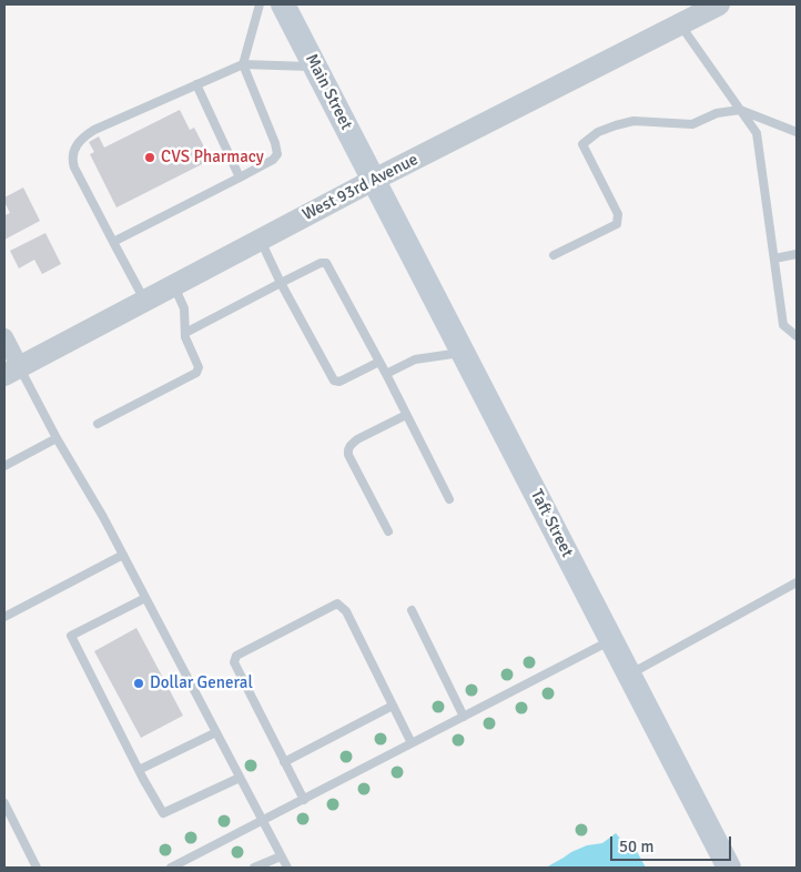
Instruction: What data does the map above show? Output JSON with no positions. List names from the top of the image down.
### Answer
{
  "streets": {
    "main road": ["Main Street", "Taft Street"],
    "street": ["West 93rd Avenue"]
  },
  "crossings": [
    ["Main Street", "West 93rd Avenue"],
    ["Main Street", "Taft Street"],
    ["West 93rd Avenue", "Taft Street"]
  ],
  "places": ["CVS Pharmacy", "Dollar General"],
  "scale_bar": "50 m"
}
